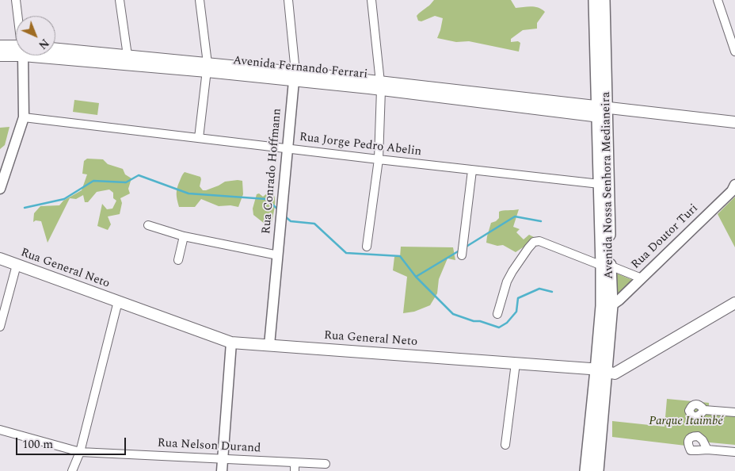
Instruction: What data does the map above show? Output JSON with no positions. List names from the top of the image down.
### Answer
{
  "streets": {
    "main road": ["Avenida Fernando Ferrari", "Avenida Nossa Senhora Medianeira", "Rua General Neto"],
    "street": [
      "Rua Jorge Pedro Abelin",
      "Rua Conrado Hoffmann",
      "Rua Doutor Turi",
      "Rua Nelson Durand"
    ]
  },
  "crossings": [
    ["Avenida Fernando Ferrari", "Rua Conrado Hoffmann"],
    ["Avenida Fernando Ferrari", "Avenida Nossa Senhora Medianeira"],
    ["Rua Jorge Pedro Abelin", "Rua Conrado Hoffmann"],
    ["Rua Jorge Pedro Abelin", "Avenida Nossa Senhora Medianeira"],
    ["Rua Conrado Hoffmann", "Rua General Neto"],
    ["Avenida Nossa Senhora Medianeira", "Rua Doutor Turi"],
    ["Avenida Nossa Senhora Medianeira", "Rua General Neto"]
  ],
  "parks": ["Parque Itaimbé"],
  "scale_bar": "100 m",
  "north": "bottom right"
}
